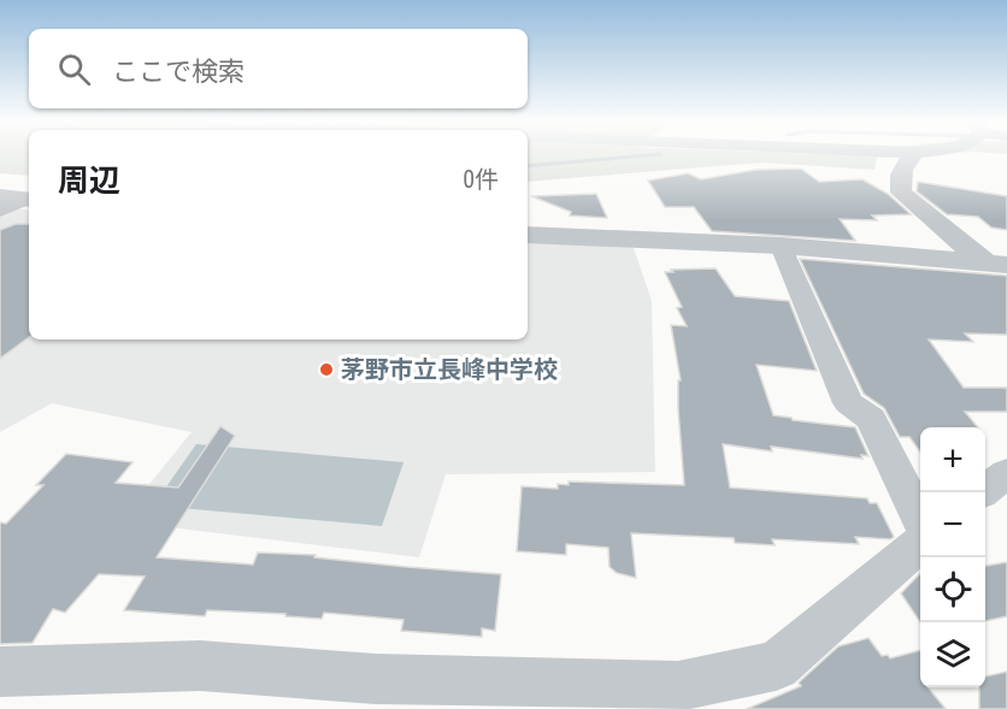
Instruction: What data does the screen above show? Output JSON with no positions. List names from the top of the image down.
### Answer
{
  "places": ["茅野市立長峰中学校"],
  "page": {
    "search": "ここで検索",
    "heading": ["周辺", "0件"],
    "map_buttons": ["+", "−"]
  }
}
